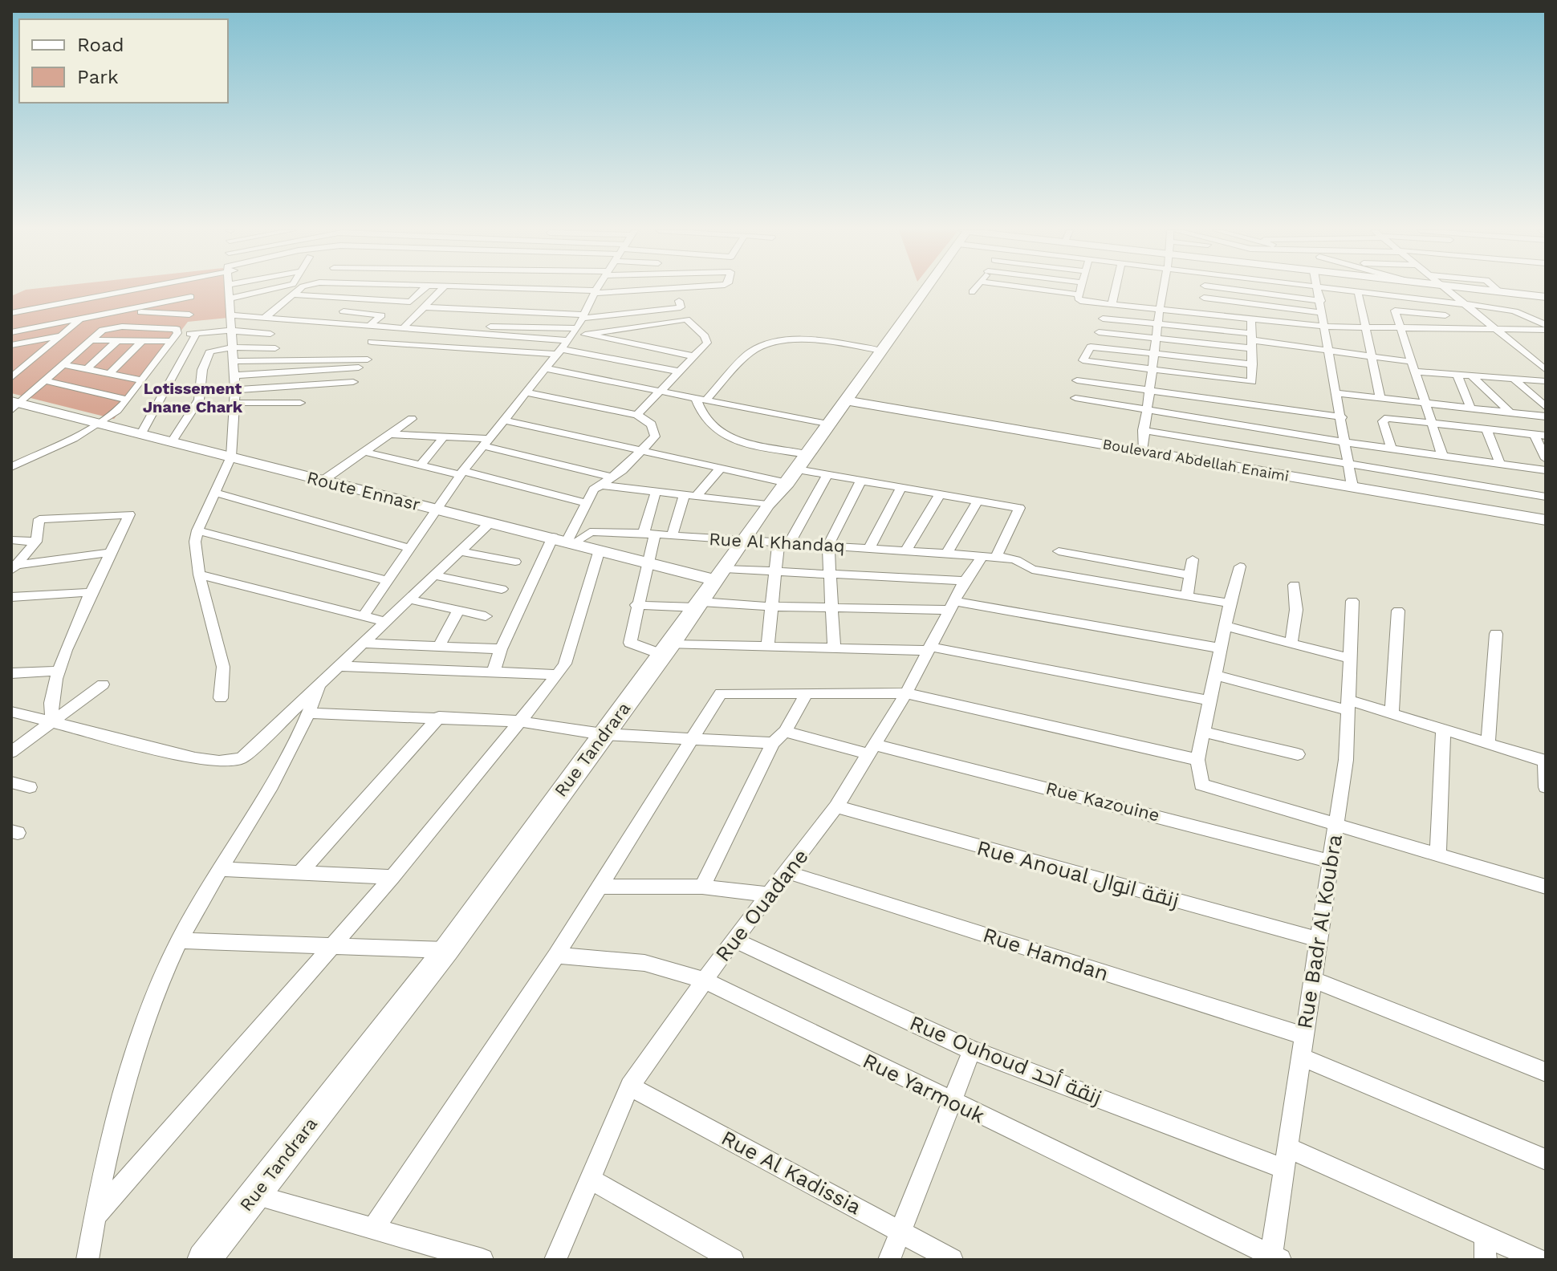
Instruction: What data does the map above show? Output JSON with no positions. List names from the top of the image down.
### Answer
{
  "streets": {
    "street": [
      "Boulevard Abdellah Enaimi",
      "Route Ennasr",
      "Rue Al Khandaq",
      "Rue Tandrara",
      "Rue Kazouine",
      "Rue Anoual زنقة انوال",
      "Rue Ouadane",
      "Rue Badr Al Koubra",
      "Rue Hamdan",
      "Rue Ouhoud زنقة أحد",
      "Rue Yarmouk",
      "Rue Al Kadissia"
    ]
  },
  "crossings": [
    ["Boulevard Abdellah Enaimi", "Rue Tandrara"],
    ["Route Ennasr", "Rue Al Khandaq"],
    ["Route Ennasr", "Rue Tandrara"],
    ["Rue Al Khandaq", "Rue Tandrara"],
    ["Rue Al Khandaq", "Rue Ouadane"],
    ["Rue Kazouine", "Rue Ouadane"],
    ["Rue Kazouine", "Rue Badr Al Koubra"],
    ["Rue Anoual زنقة انوال", "Rue Ouadane"],
    ["Rue Anoual زنقة انوال", "Rue Badr Al Koubra"],
    ["Rue Ouadane", "Rue Hamdan"],
    ["Rue Ouadane", "Rue Ouhoud زنقة أحد"],
    ["Rue Ouadane", "Rue Yarmouk"],
    ["Rue Ouadane", "Rue Al Kadissia"],
    ["Rue Badr Al Koubra", "Rue Hamdan"],
    ["Rue Badr Al Koubra", "Rue Ouhoud زنقة أحد"],
    ["Rue Badr Al Koubra", "Rue Yarmouk"]
  ],
  "districts": ["Lotissement Jnane Chark"],
  "legend": ["Road", "Park"]
}
